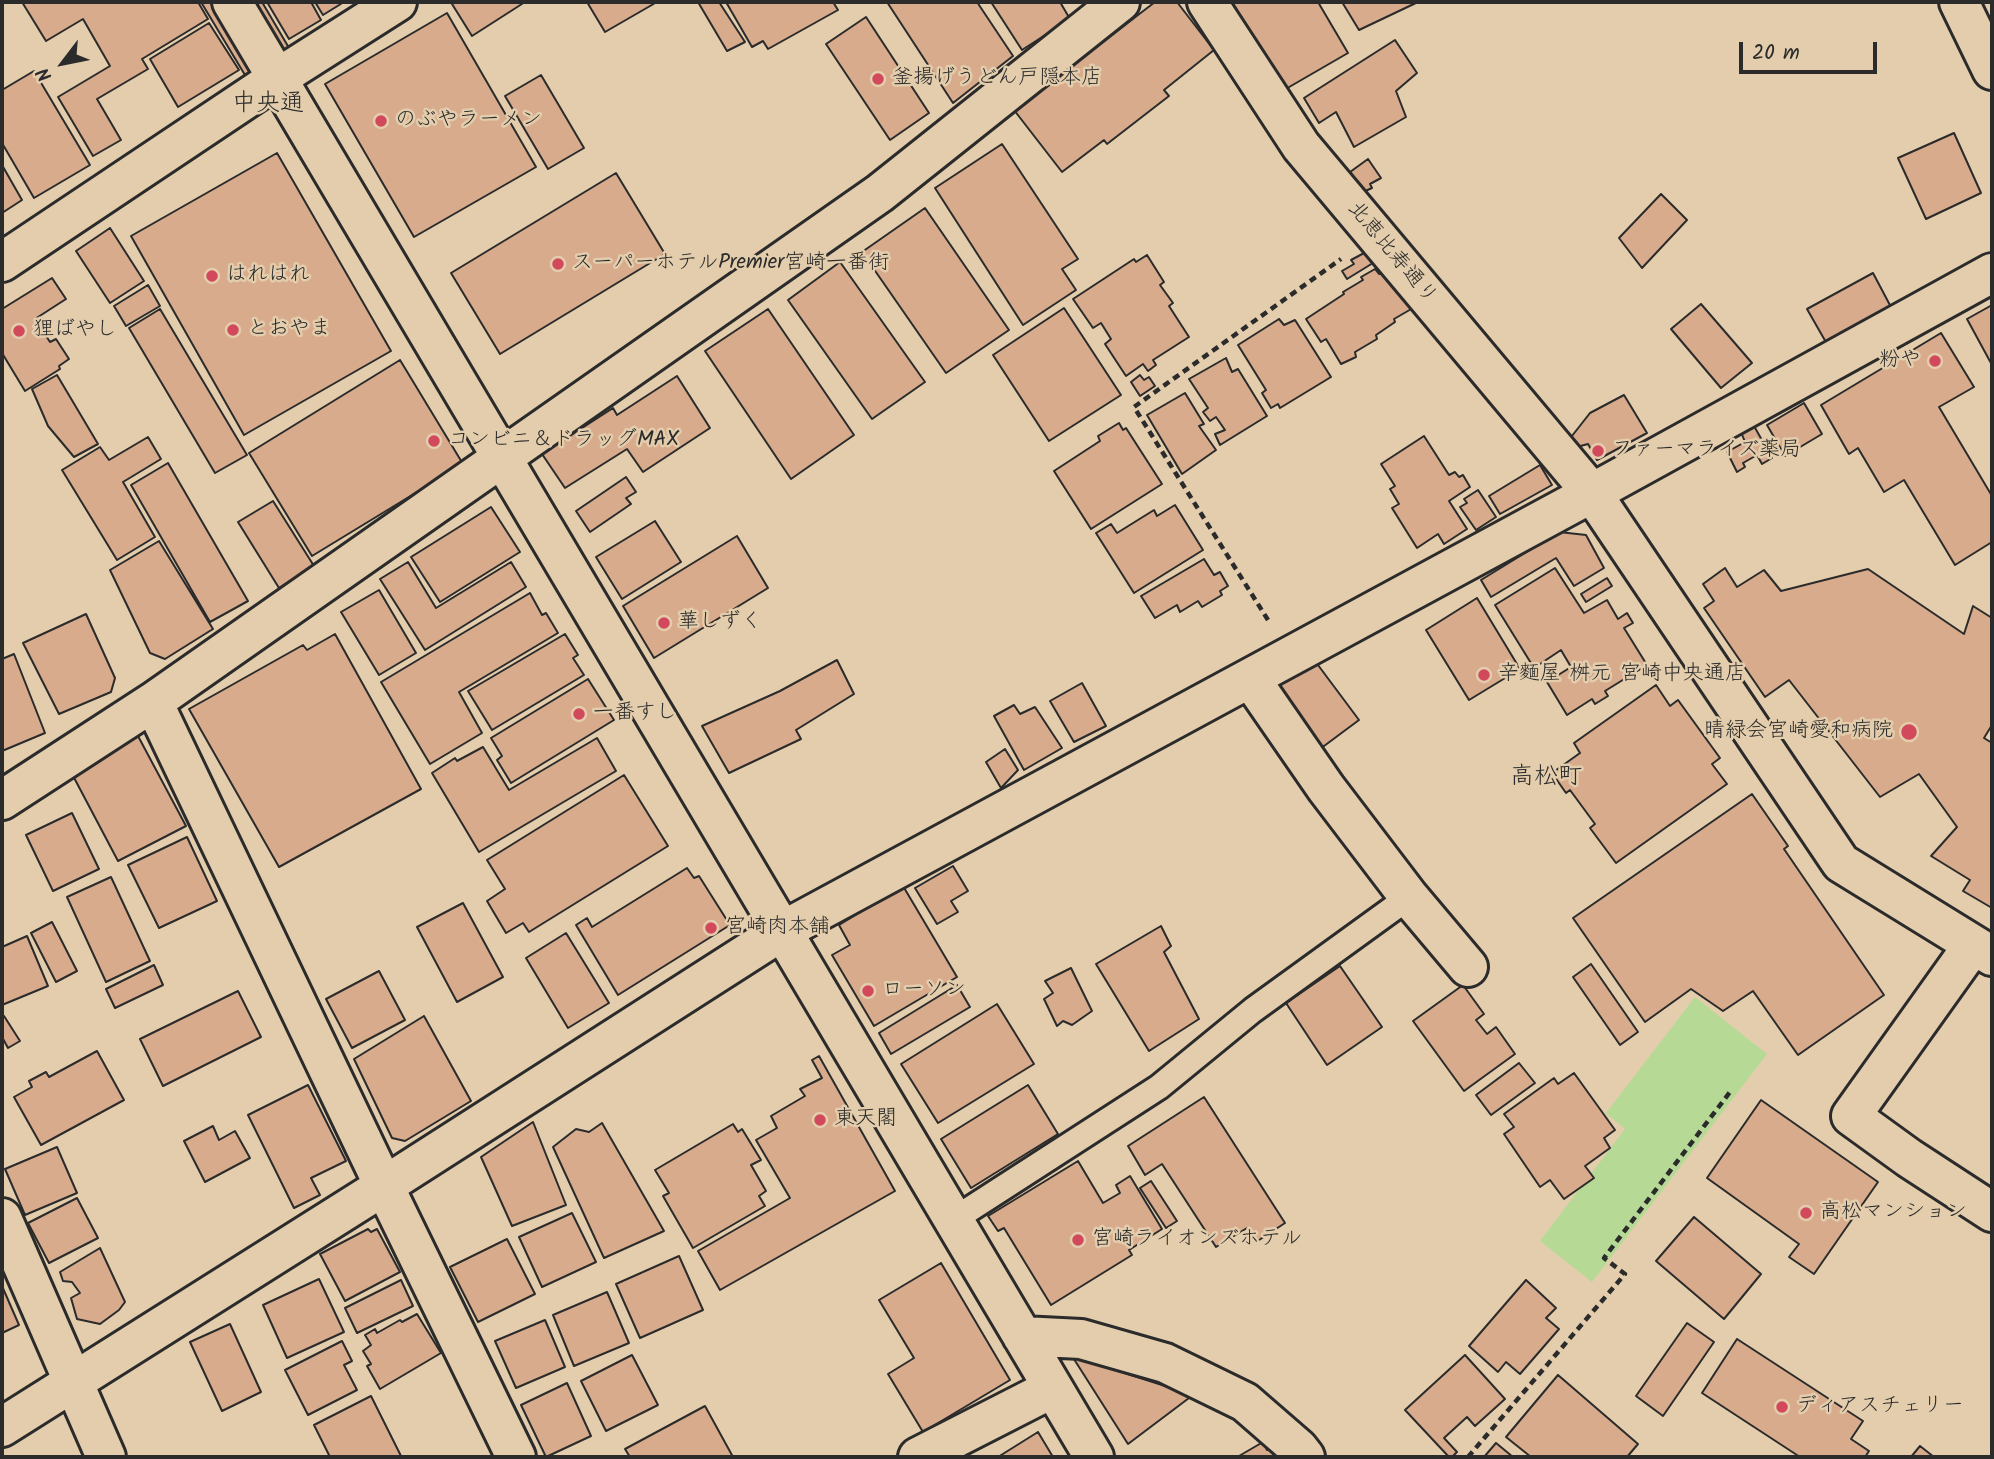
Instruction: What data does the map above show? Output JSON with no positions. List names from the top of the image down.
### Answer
{
  "streets": {
    "street": ["北恵比寿通り"]
  },
  "districts": ["中央通", "高松町"],
  "places": [
    "釜揚げうどん戸隠本店",
    "のぶやラーメン",
    "スーパーホテルPremier宮崎一番街",
    "はれはれ",
    "とおやま",
    "狸ばやし",
    "粉や",
    "コンビニ＆ドラッグMAX",
    "ファーマライズ薬局",
    "華しずく",
    "辛麵屋 桝元 宮崎中央通店",
    "一番すし",
    "晴緑会宮崎愛和病院",
    "宮崎肉本舗",
    "ローソン",
    "東天閣",
    "高松マンション",
    "宮崎ライオンズホテル",
    "ディアスチェリー"
  ],
  "scale_bar": "20 m",
  "north": "bottom left"
}
